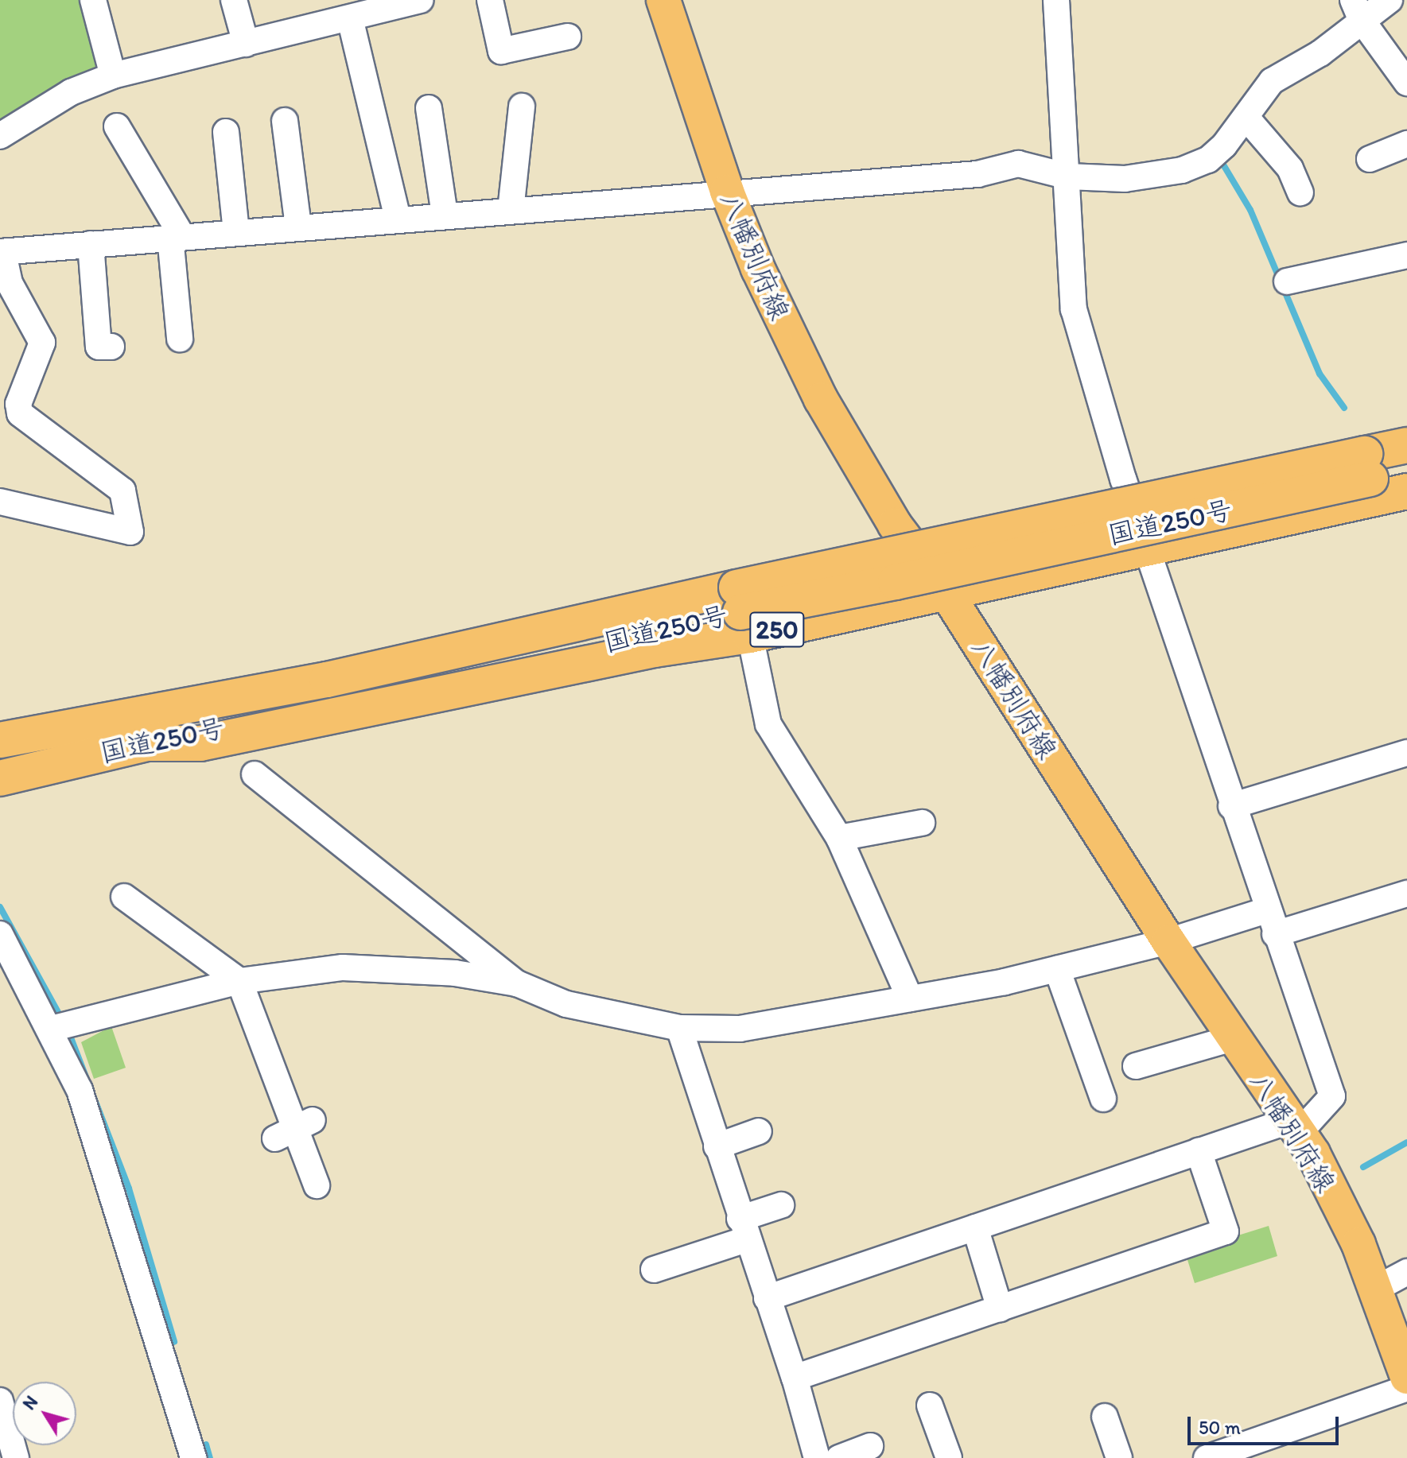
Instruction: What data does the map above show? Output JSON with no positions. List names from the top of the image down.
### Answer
{
  "streets": {
    "highway": ["国道250号", "250"],
    "main road": ["八幡別府線"]
  },
  "crossings": [
    ["八幡別府線", "250"],
    ["国道250号", "250"]
  ],
  "scale_bar": "50 m",
  "north": "top left"
}
